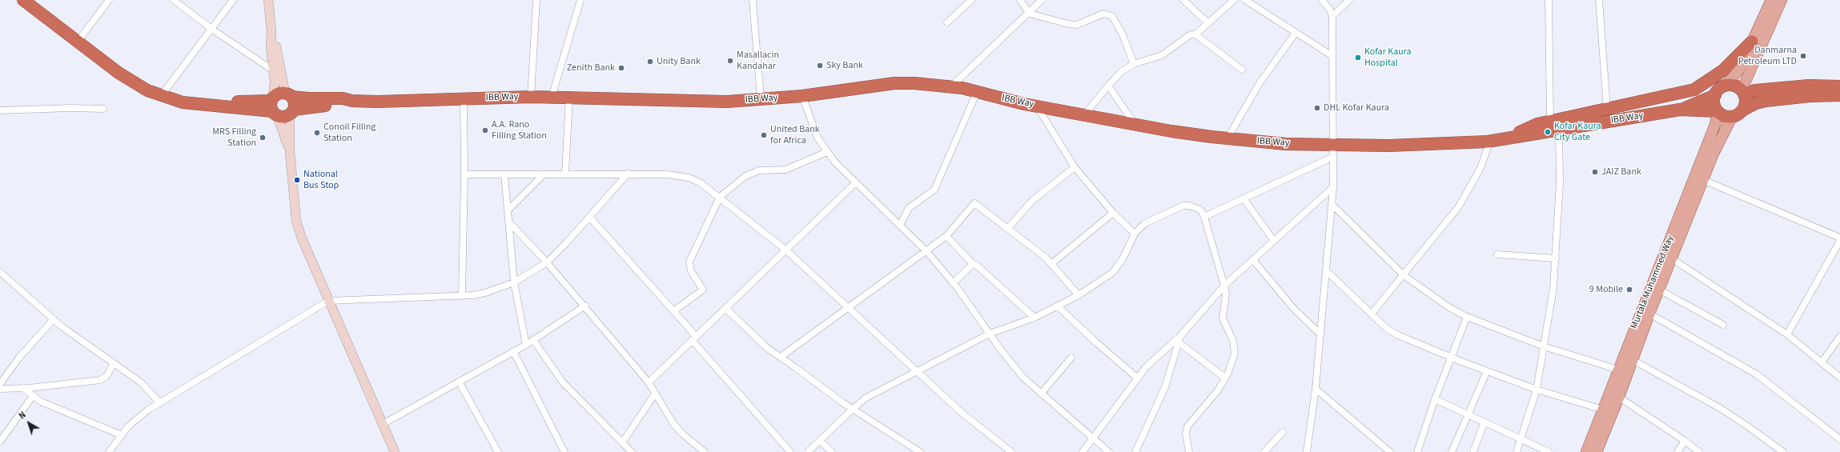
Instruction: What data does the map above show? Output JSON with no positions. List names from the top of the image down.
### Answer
{
  "streets": {
    "highway": ["IBB Way"],
    "main road": ["Murtala Muhammed Way"]
  },
  "crossings": [
    ["IBB Way", "Murtala Muhammed Way"]
  ],
  "places": [
    "Danmarna Petroleum LTD",
    "Kofar Kaura Hospital",
    "Masallacin Kandahar",
    "Unity Bank",
    "Sky Bank",
    "Zenith Bank",
    "DHL Kofar Kaura",
    "A.A. Rano Filling Station",
    "Kofar Kaura City Gate",
    "Conoil Filling Station",
    "United Bank for Africa",
    "MRS Filling Station",
    "JAIZ Bank",
    "National Bus Stop",
    "9 Mobile"
  ],
  "north": "top left"
}
